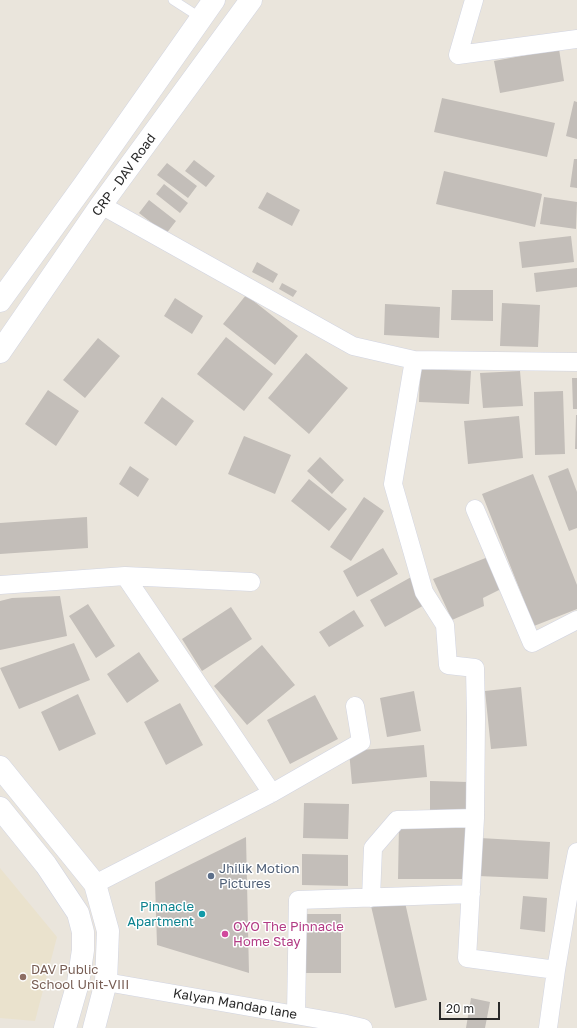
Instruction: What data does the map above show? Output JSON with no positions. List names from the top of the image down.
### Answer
{
  "streets": {
    "street": ["CRP - DAV Road", "Kalyan Mandap lane"]
  },
  "places": [
    "Jhilik Motion Pictures",
    "Pinnacle Apartment",
    "OYO The Pinnacle Home Stay",
    "DAV Public School Unit-VIII"
  ],
  "scale_bar": "20 m"
}
